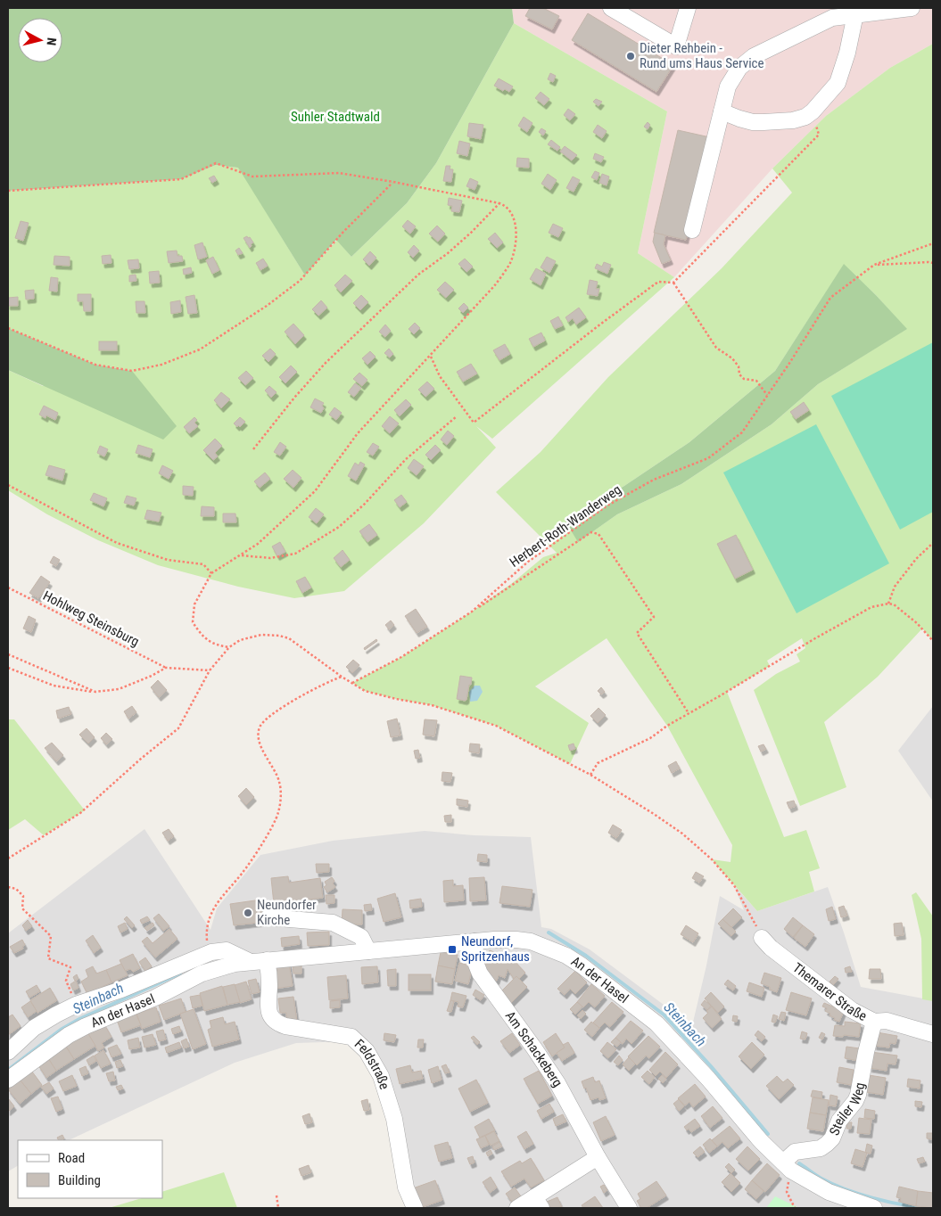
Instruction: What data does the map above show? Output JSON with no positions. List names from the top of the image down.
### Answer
{
  "streets": {
    "street": [
      "An der Hasel",
      "Themarer Straße",
      "Am Schackeberg",
      "Feldstraße",
      "Steiler Weg"
    ],
    "path": ["Herbert-Roth-Wanderweg", "Hohlweg Steinsburg"]
  },
  "crossings": [
    ["An der Hasel", "Am Schackeberg"],
    ["An der Hasel", "Feldstraße"],
    ["An der Hasel", "Steiler Weg"],
    ["Themarer Straße", "Steiler Weg"]
  ],
  "water": ["Steinbach"],
  "parks": ["Suhler Stadtwald"],
  "places": {
    "other": ["Dieter Rehbein - Rund ums Haus Service", "Neundorfer Kirche"],
    "transit": ["Neundorf, Spritzenhaus"]
  },
  "legend": ["Road", "Building"],
  "north": "right"
}
